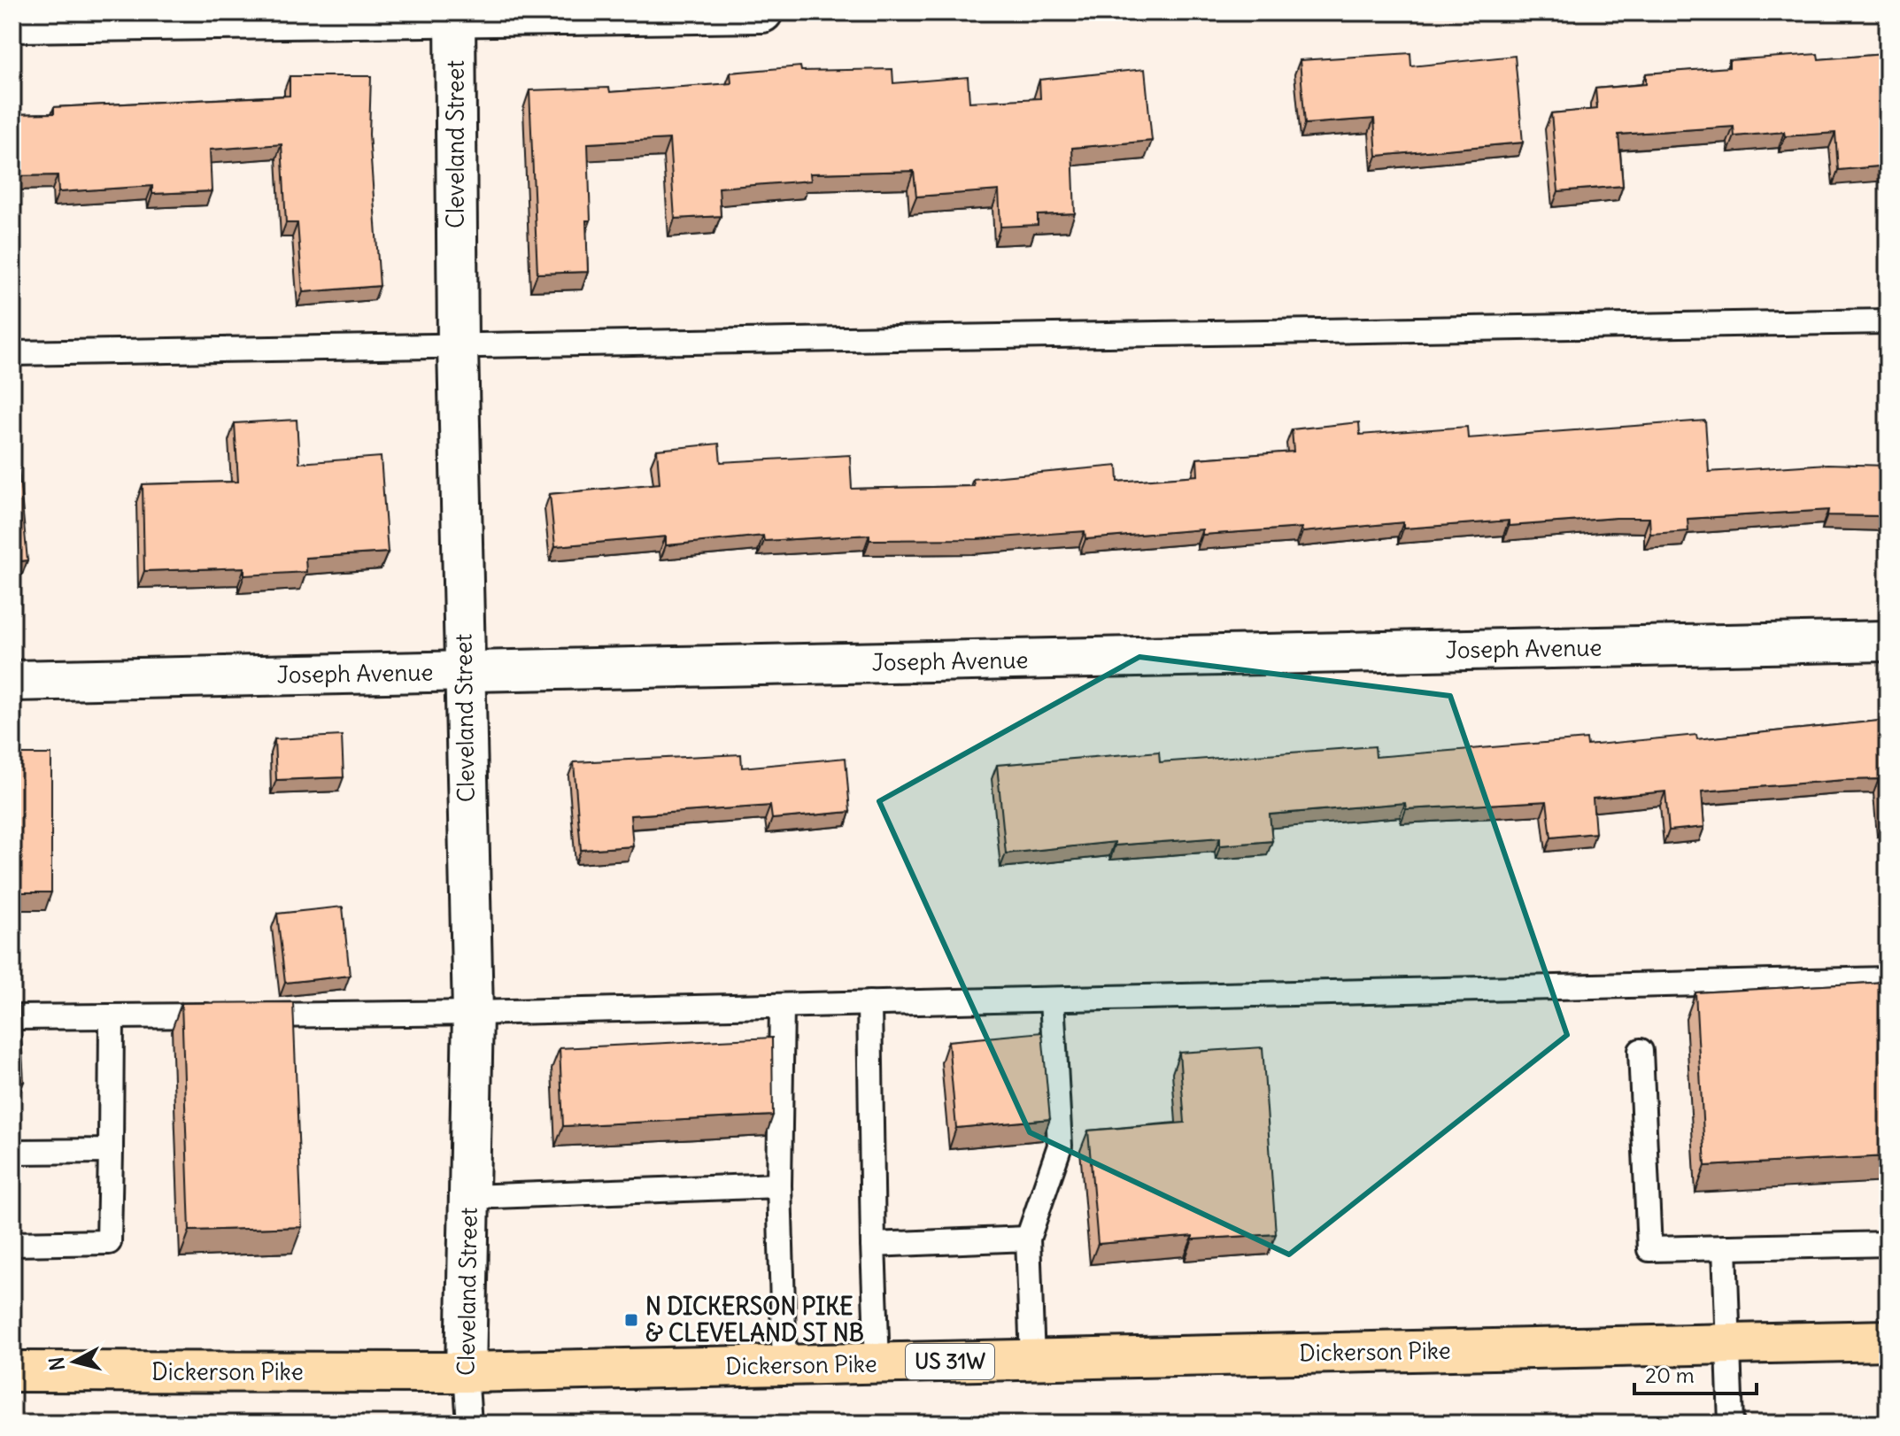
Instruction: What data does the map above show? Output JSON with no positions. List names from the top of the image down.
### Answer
{
  "streets": {
    "main road": ["Dickerson Pike", "US 31W"],
    "street": ["Cleveland Street", "Joseph Avenue"]
  },
  "crossings": [
    ["Cleveland Street", "Joseph Avenue"],
    ["Cleveland Street", "Dickerson Pike"]
  ],
  "places": {
    "transit": ["N DICKERSON PIKE & CLEVELAND ST NB"]
  },
  "scale_bar": "20 m",
  "north": "left"
}
